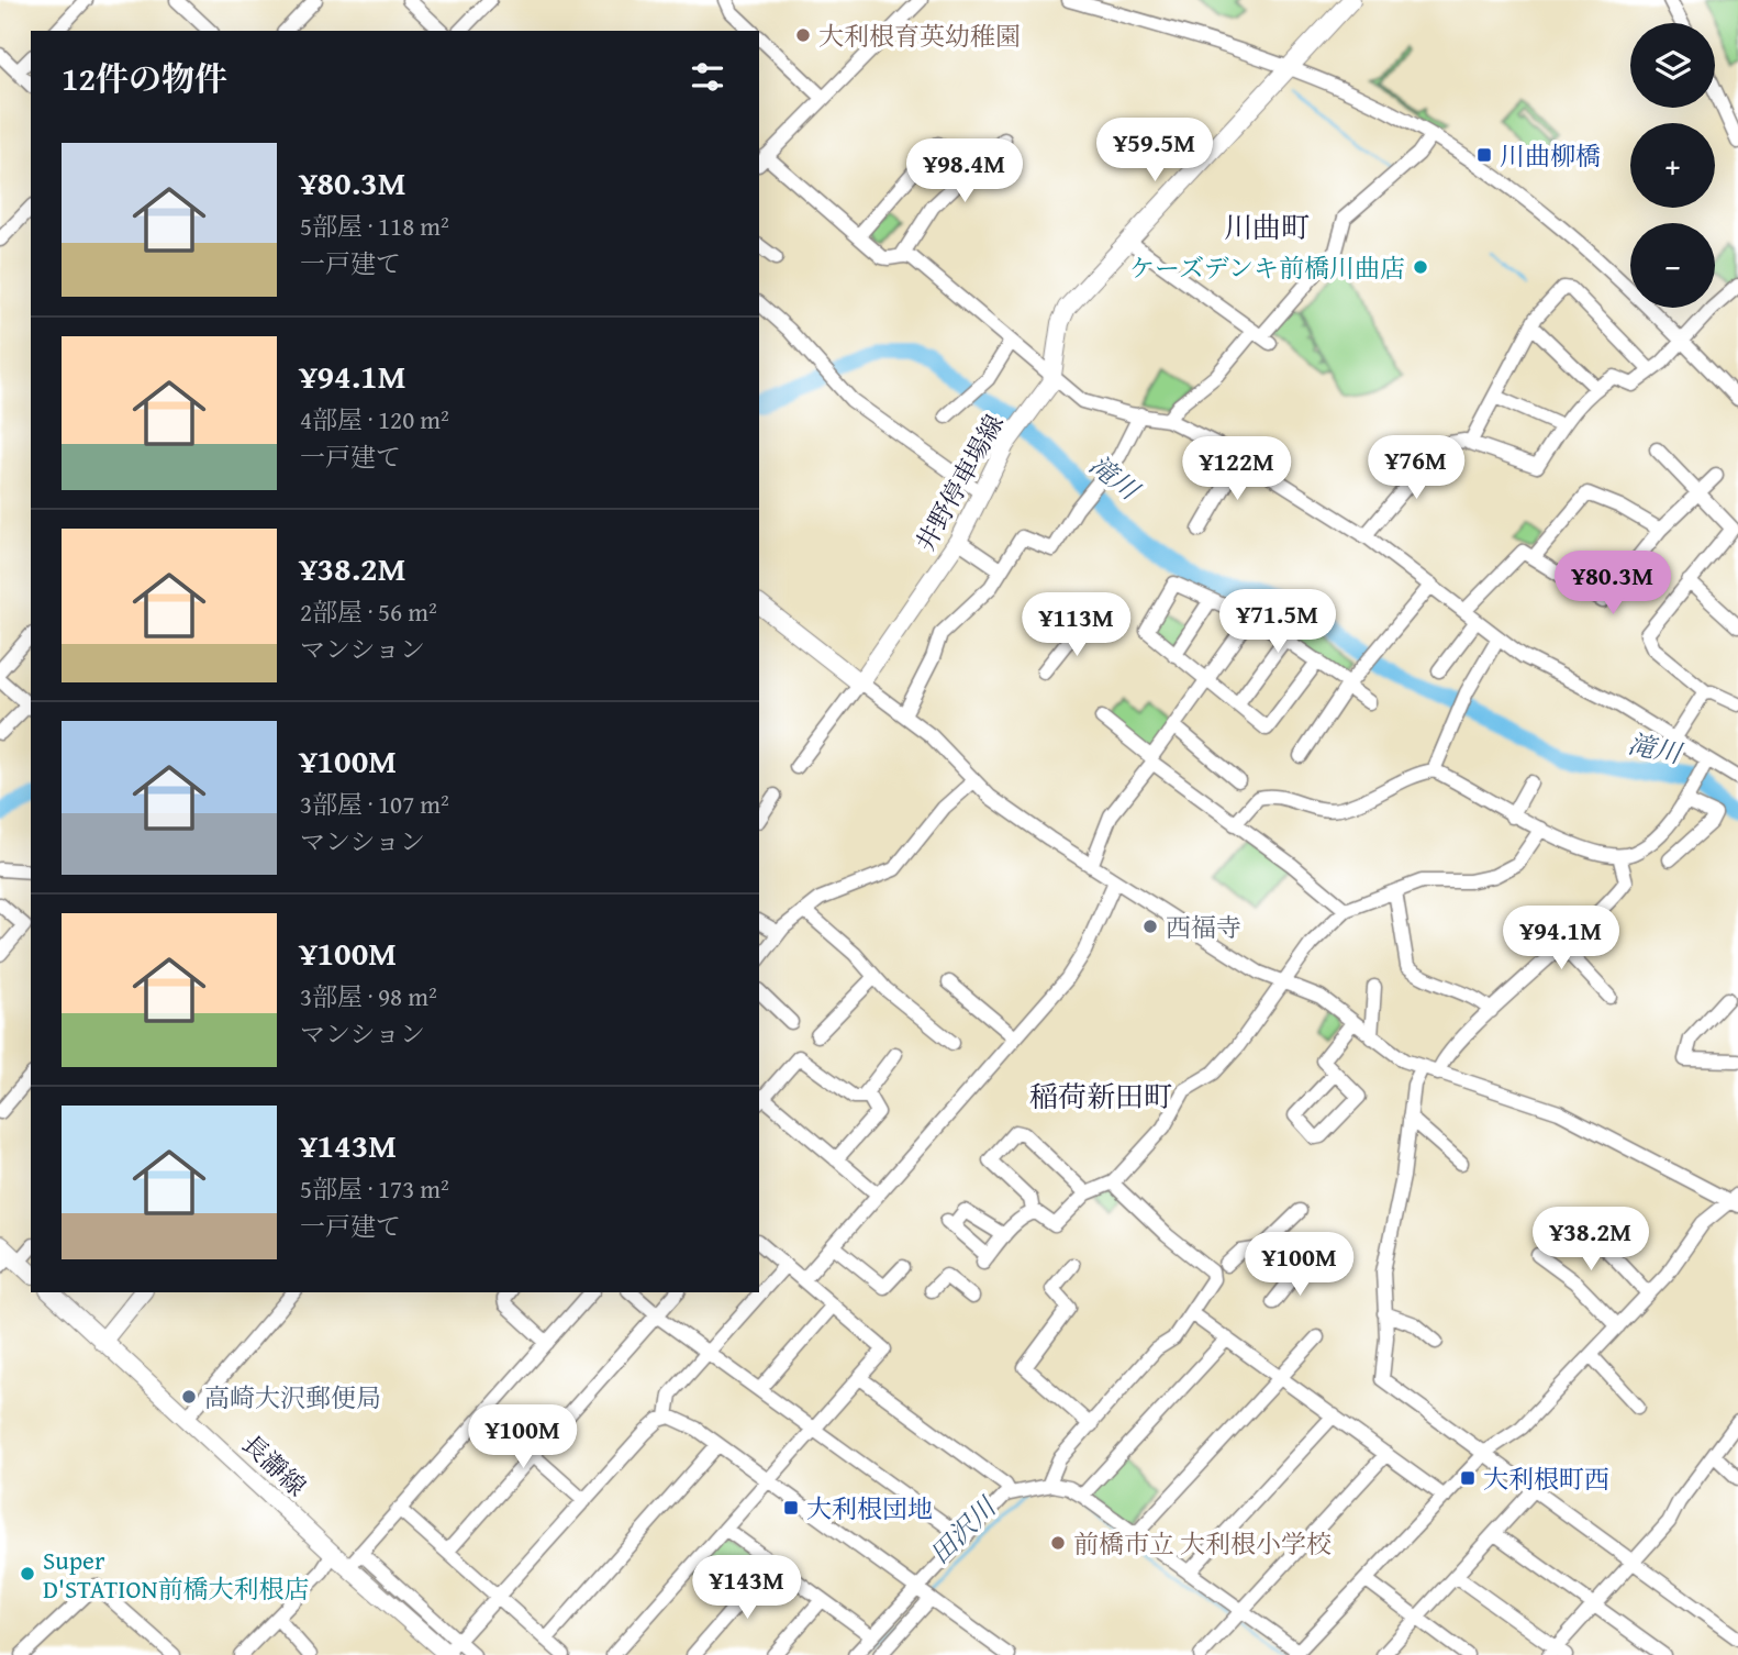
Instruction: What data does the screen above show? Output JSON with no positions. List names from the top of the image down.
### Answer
{
  "streets": {
    "main road": ["井野停車場線", "長瀞線"]
  },
  "districts": ["川曲町", "稲荷新田町"],
  "water": ["滝川", "田沢川"],
  "places": {
    "other": [
      "大利根育英幼稚園",
      "ケーズデンキ前橋川曲店",
      "西福寺",
      "高崎大沢郵便局",
      "前橋市立 大利根小学校",
      "Super D'STATION前橋大利根店"
    ],
    "transit": ["川曲柳橋", "大利根町西", "大利根団地"]
  },
  "page": {
    "map_buttons": ["+", "−"],
    "heading": "12件の物件",
    "price": [
      "¥59.5M",
      "¥98.4M",
      "¥76M",
      "¥122M",
      "¥80.3M",
      "¥71.5M",
      "¥113M",
      "¥94.1M",
      "¥38.2M",
      "¥100M",
      "¥100M",
      "¥143M"
    ],
    "list": [
      {
        "name": "¥80.3M",
        "note": "5部屋 · 118 m² · 一戸建て"
      },
      {
        "name": "¥94.1M",
        "note": "4部屋 · 120 m² · 一戸建て"
      },
      {
        "name": "¥38.2M",
        "note": "2部屋 · 56 m² · マンション"
      },
      {
        "name": "¥100M",
        "note": "3部屋 · 107 m² · マンション"
      },
      {
        "name": "¥100M",
        "note": "3部屋 · 98 m² · マンション"
      },
      {
        "name": "¥143M",
        "note": "5部屋 · 173 m² · 一戸建て"
      }
    ]
  }
}
